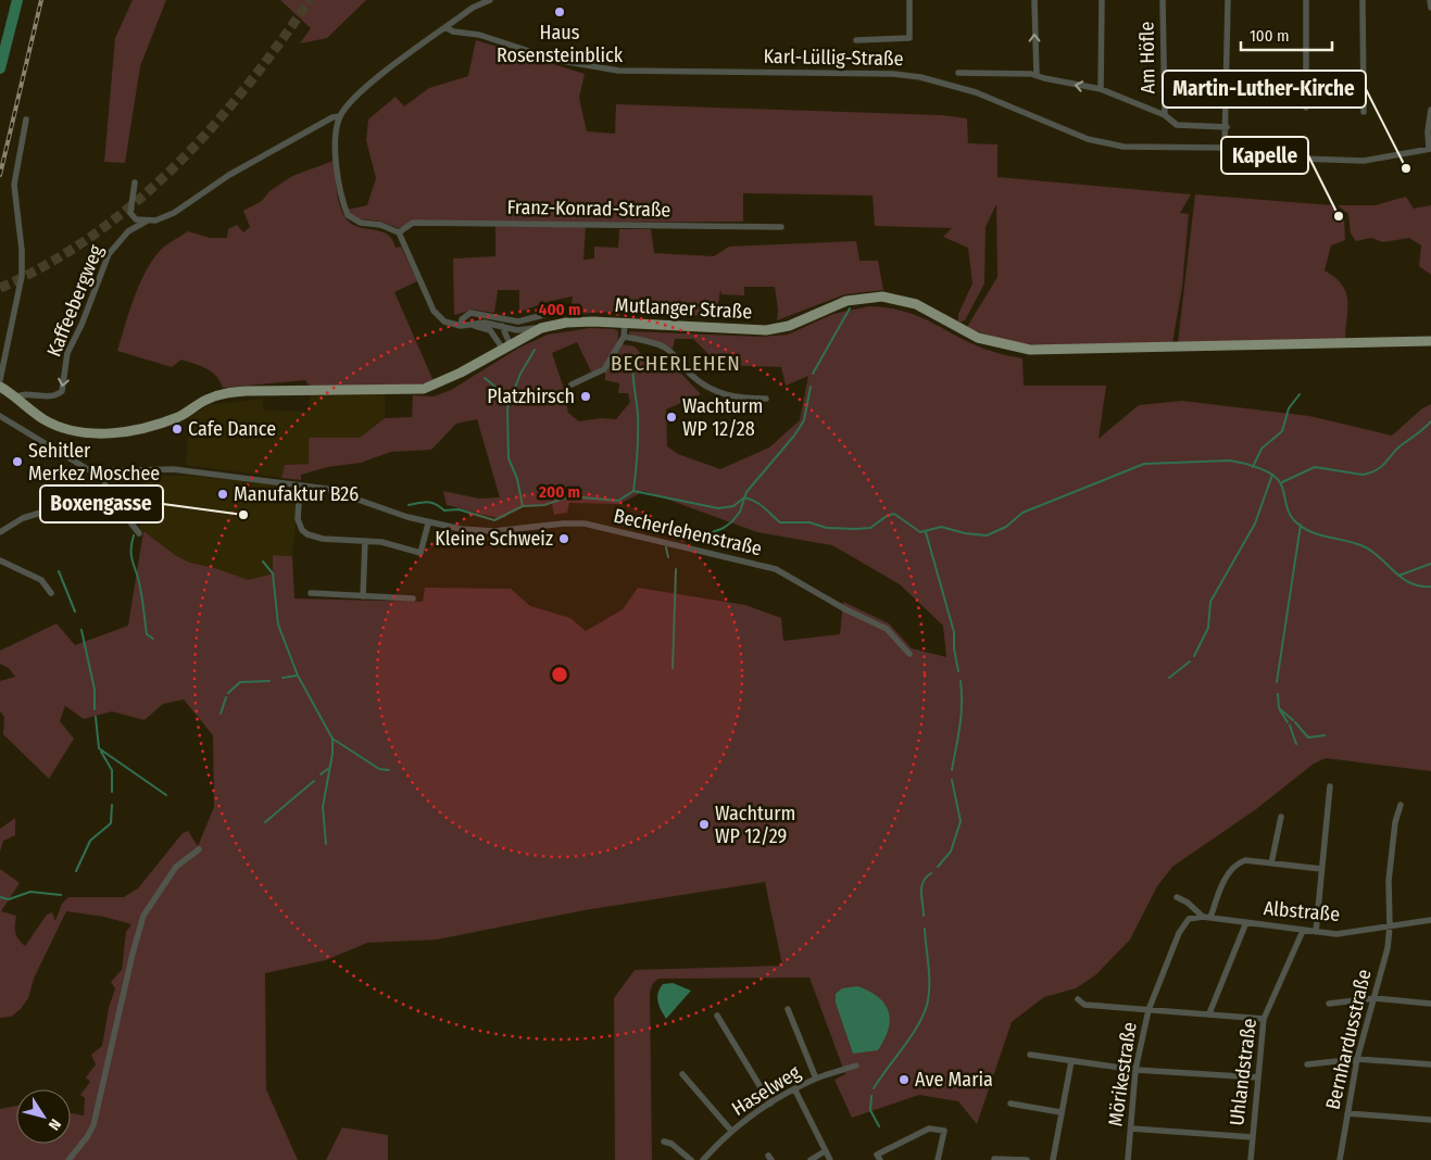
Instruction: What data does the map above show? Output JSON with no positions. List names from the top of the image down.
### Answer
{
  "streets": {
    "main road": ["Mutlanger Straße"],
    "street": [
      "Karl-Lüllig-Straße",
      "Am Höfle",
      "Franz-Konrad-Straße",
      "Kaffeebergweg",
      "Becherlehenstraße",
      "Albstraße",
      "Bernhardusstraße",
      "Uhlandstraße",
      "Mörikestraße",
      "Haselweg"
    ]
  },
  "crossings": [
    ["Kaffeebergweg", "Mutlanger Straße"],
    ["Albstraße", "Bernhardusstraße"],
    ["Albstraße", "Uhlandstraße"],
    ["Albstraße", "Mörikestraße"]
  ],
  "one_way": ["Kaffeebergweg"],
  "districts": ["BECHERLEHEN"],
  "places": [
    "Haus Rosensteinblick",
    "Martin-Luther-Kirche",
    "Kapelle",
    "Platzhirsch",
    "Wachturm WP 12/28",
    "Cafe Dance",
    "Sehitler Merkez Moschee",
    "Manufaktur B26",
    "Boxengasse",
    "Kleine Schweiz",
    "Wachturm WP 12/29",
    "Ave Maria"
  ],
  "scale_bar": "100 m",
  "north": "bottom right",
  "rings": ["400 m", "200 m"]
}
